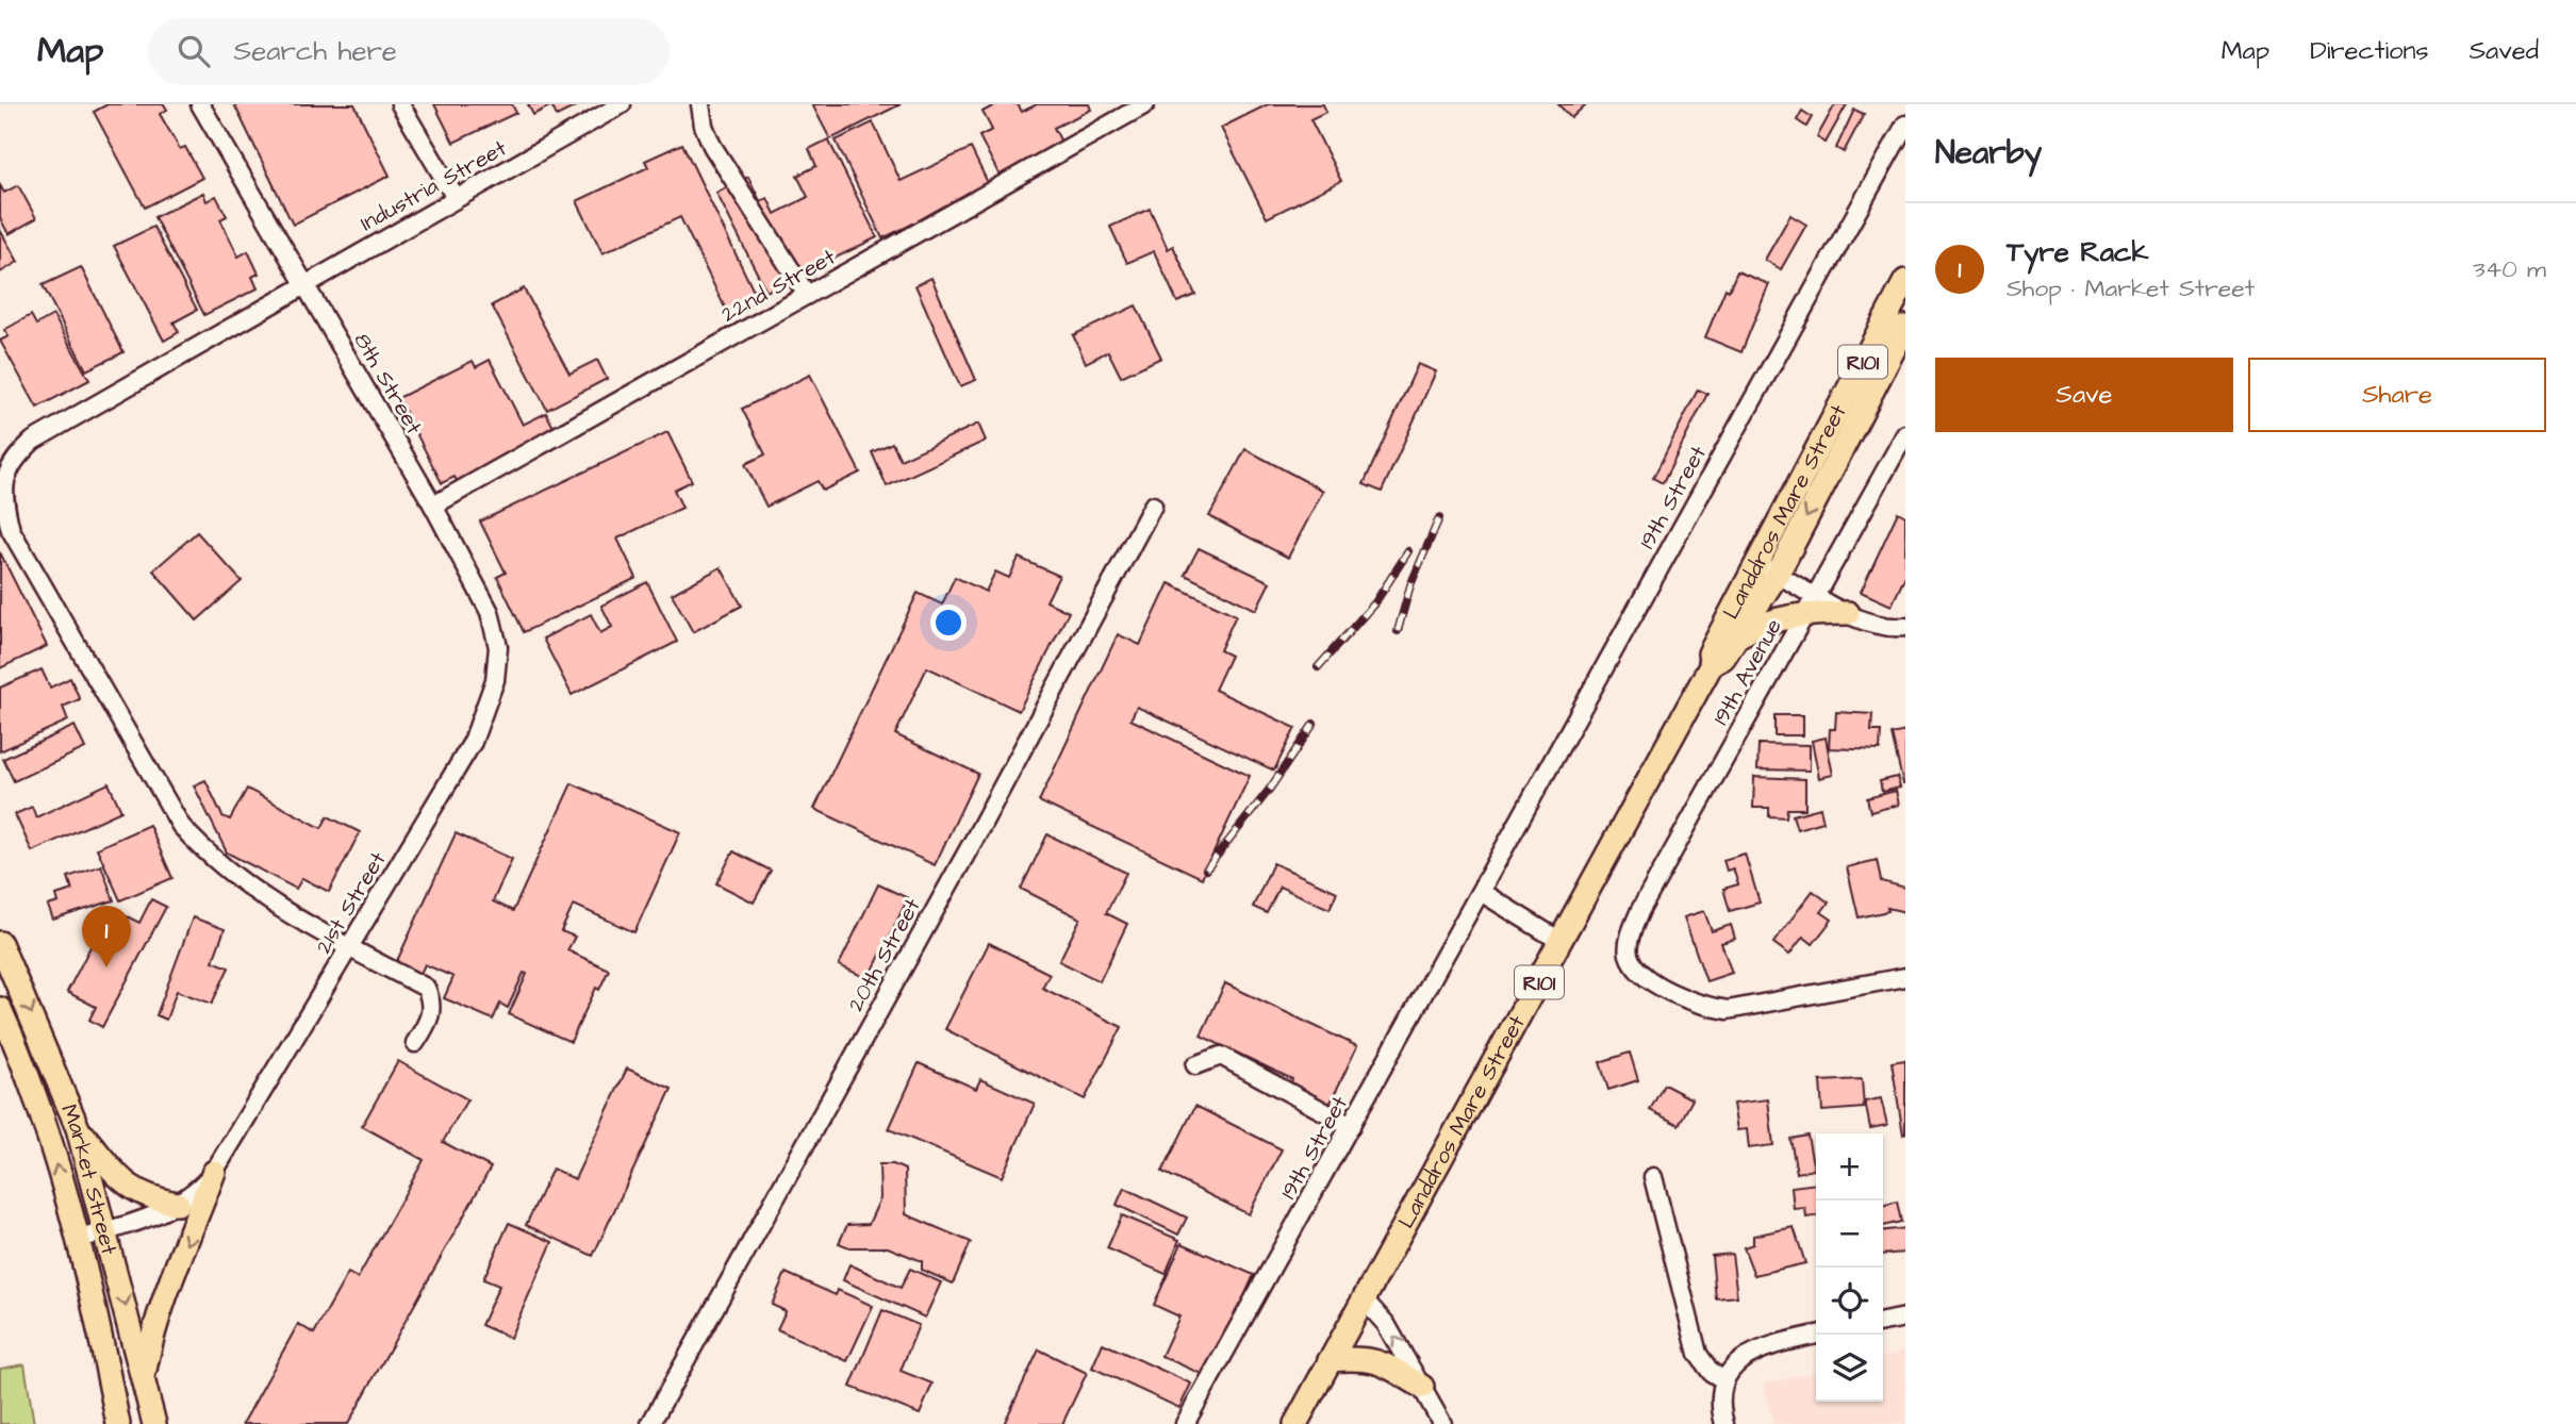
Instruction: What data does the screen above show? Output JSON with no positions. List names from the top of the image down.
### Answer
{
  "streets": {
    "main road": ["R101", "Landdros Mare Street", "Market Street"],
    "street": [
      "Industria Street",
      "22nd Street",
      "8th Street",
      "19th Street",
      "19th Avenue",
      "21st Street",
      "20th Street"
    ]
  },
  "crossings": [
    ["Industria Street", "8th Street"],
    ["22nd Street", "8th Street"],
    ["22nd Street", "21st Street"],
    ["8th Street", "21st Street"],
    ["21st Street", "Market Street"]
  ],
  "page": {
    "header": "Map",
    "search": "Search here",
    "nav": ["Map", "Directions", "Saved"],
    "heading": "Nearby",
    "list": [
      {
        "mark": "1",
        "name": "Tyre Rack",
        "note": "Shop · Market Street",
        "value": "340 m"
      }
    ],
    "buttons": ["Save", "Share"],
    "pins": "1",
    "map_buttons": ["+", "−"]
  }
}
